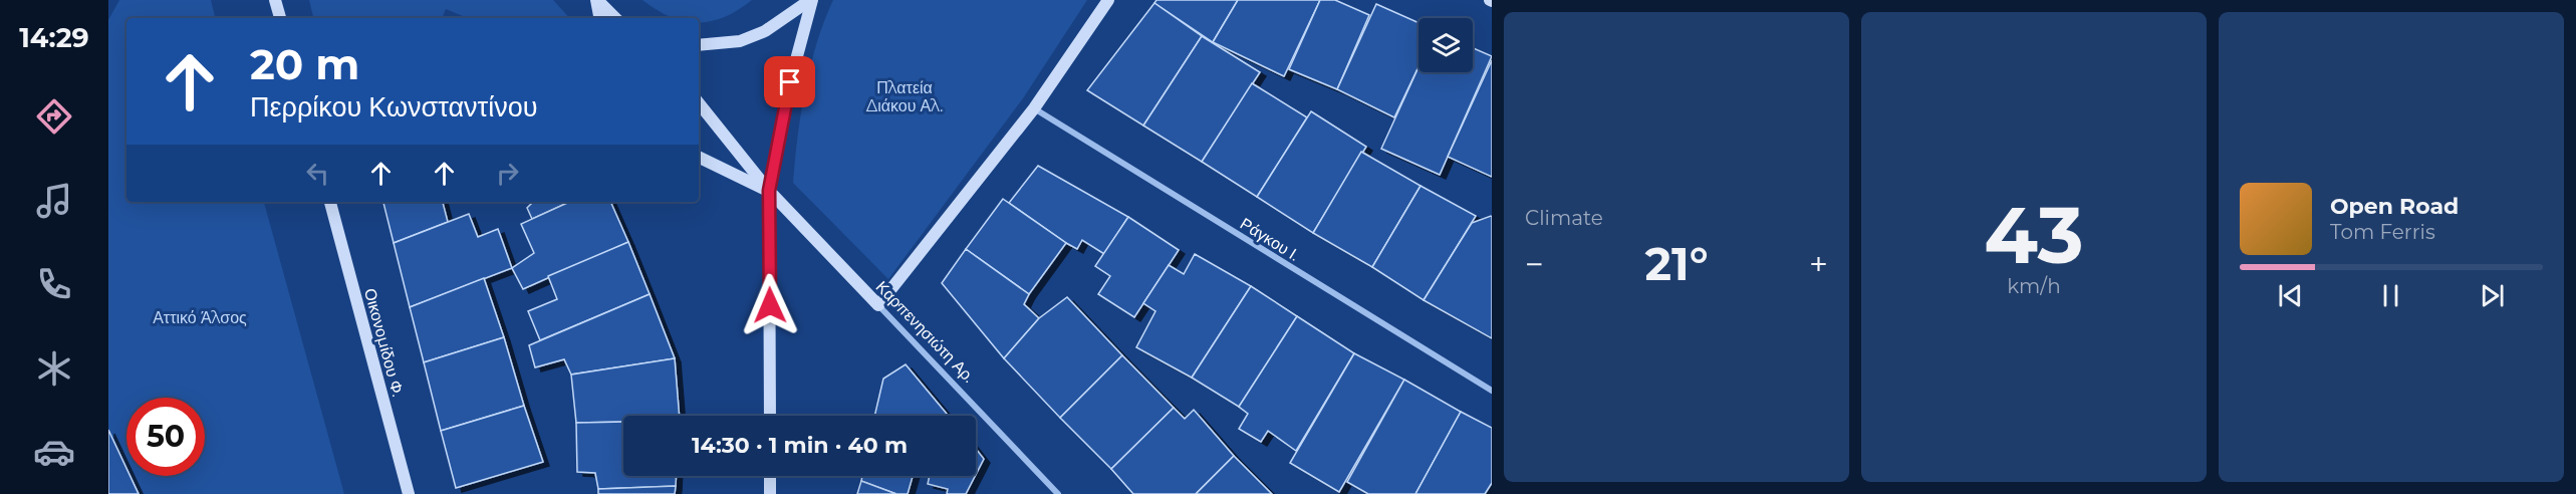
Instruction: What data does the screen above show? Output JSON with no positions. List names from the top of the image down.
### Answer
{
  "streets": {
    "street": ["Ράγκου Ι.", "Καρπενησιώτη Αρ.", "Οικονομίδου Φ."]
  },
  "parks": ["Πλατεία Διάκου Αλ.", "Αττικό Άλσος"],
  "page": {
    "tabs": "14:29",
    "tile": [
      "Climate",
      ["43", "km/h"]
    ],
    "turn": ["20 m", "Περρίκου Κωνσταντίνου"],
    "song": ["Open Road", "Tom Ferris"],
    "heat": ["−", "21°", "+"],
    "limit": "50",
    "trip": "14:30 · 1 min · 40 m"
  }
}
